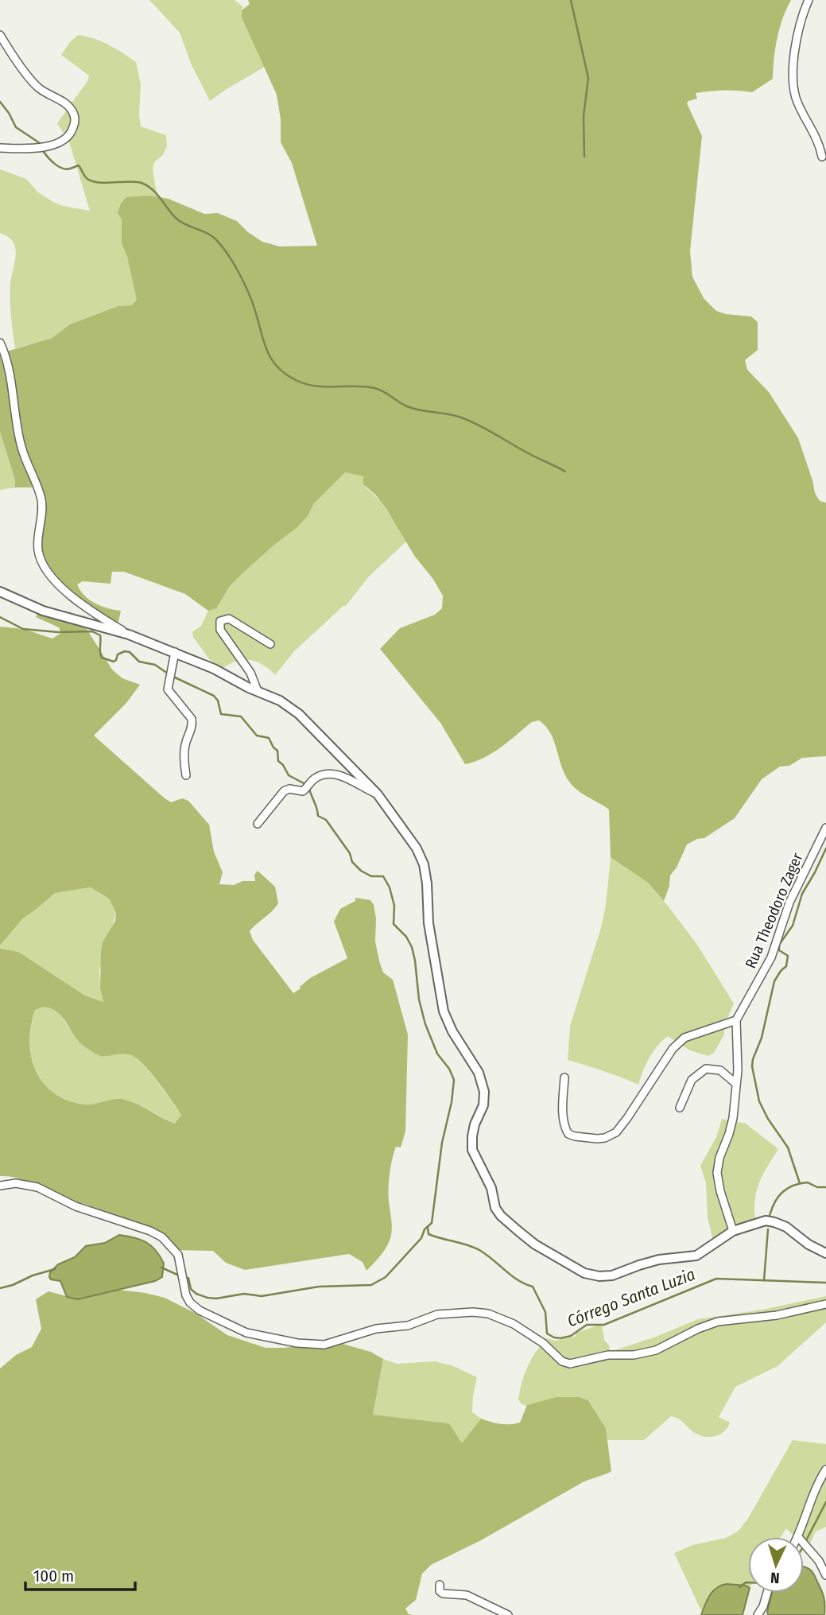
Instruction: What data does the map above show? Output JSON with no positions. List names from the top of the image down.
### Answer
{
  "streets": {
    "street": ["Rua Theodoro Zager"]
  },
  "water": ["Córrego Santa Luzia"],
  "scale_bar": "100 m",
  "north": "bottom"
}
